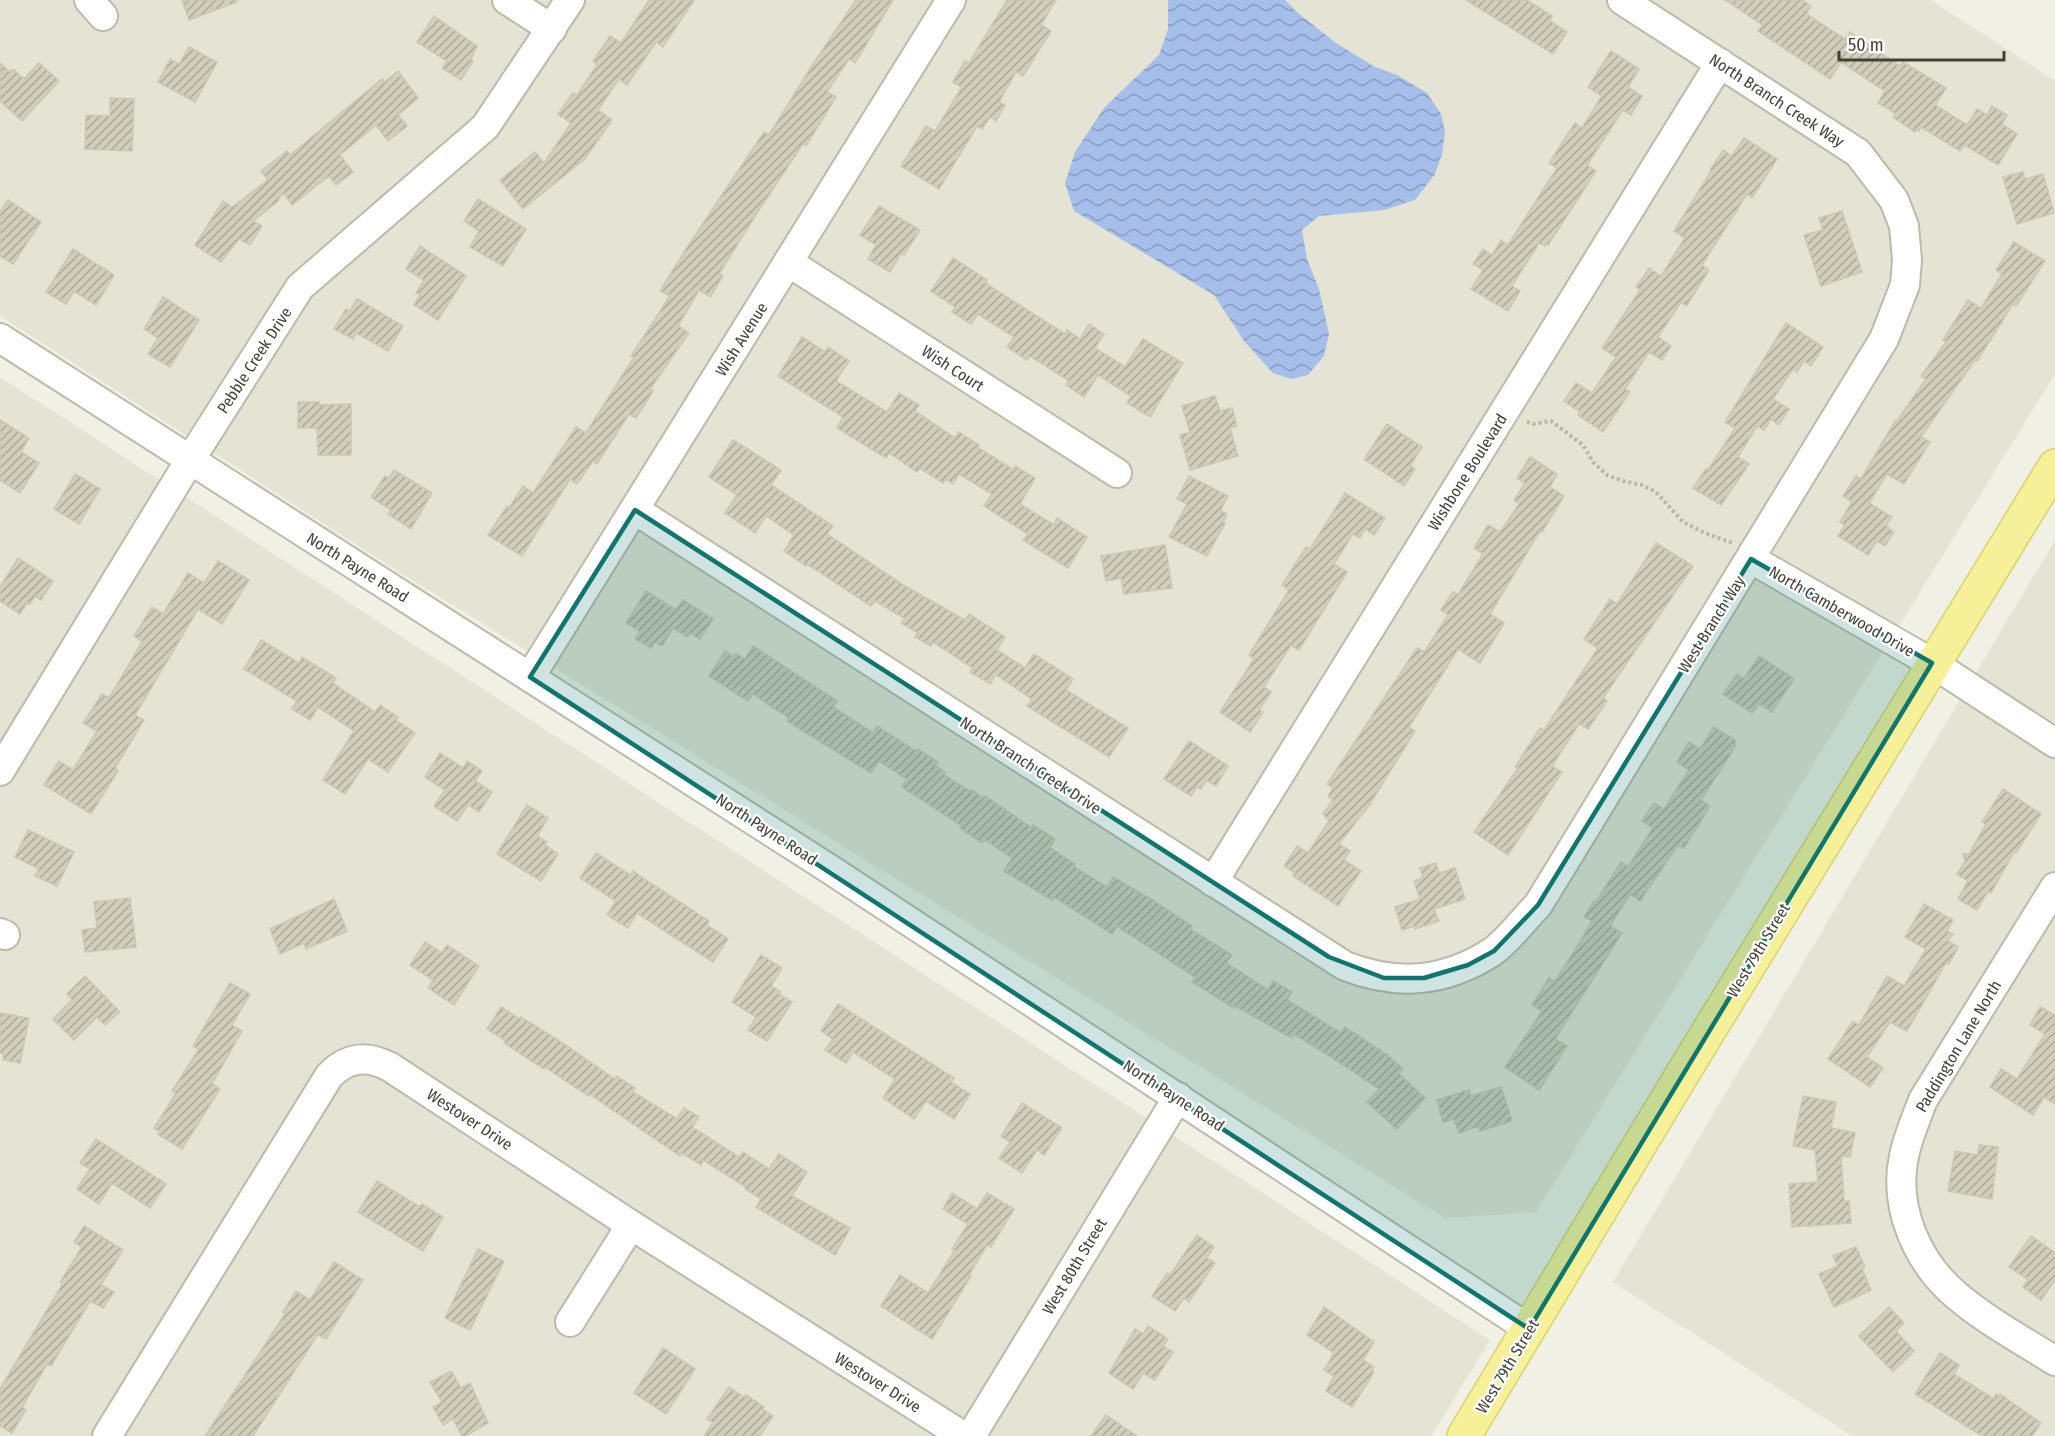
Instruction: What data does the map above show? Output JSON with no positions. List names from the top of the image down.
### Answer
{
  "streets": {
    "main road": ["West 79th Street"],
    "street": [
      "North Branch Creek Way",
      "Wish Avenue",
      "Pebble Creek Drive",
      "Wish Court",
      "Wishbone Boulevard",
      "North Payne Road",
      "North Camberwood Drive",
      "West Branch Way",
      "North Branch Creek Drive",
      "Paddington Lane North",
      "Westover Drive",
      "West 80th Street"
    ]
  },
  "crossings": [
    ["North Branch Creek Way", "Wishbone Boulevard"],
    ["North Branch Creek Way", "West Branch Way"],
    ["Wish Avenue", "Wish Court"],
    ["Wish Avenue", "North Payne Road"],
    ["Wish Avenue", "North Branch Creek Drive"],
    ["Pebble Creek Drive", "North Payne Road"],
    ["Wishbone Boulevard", "North Branch Creek Drive"],
    ["North Payne Road", "West 79th Street"],
    ["North Payne Road", "West 80th Street"],
    ["North Camberwood Drive", "West Branch Way"],
    ["North Camberwood Drive", "West 79th Street"],
    ["West Branch Way", "North Branch Creek Drive"]
  ],
  "scale_bar": "50 m"
}
